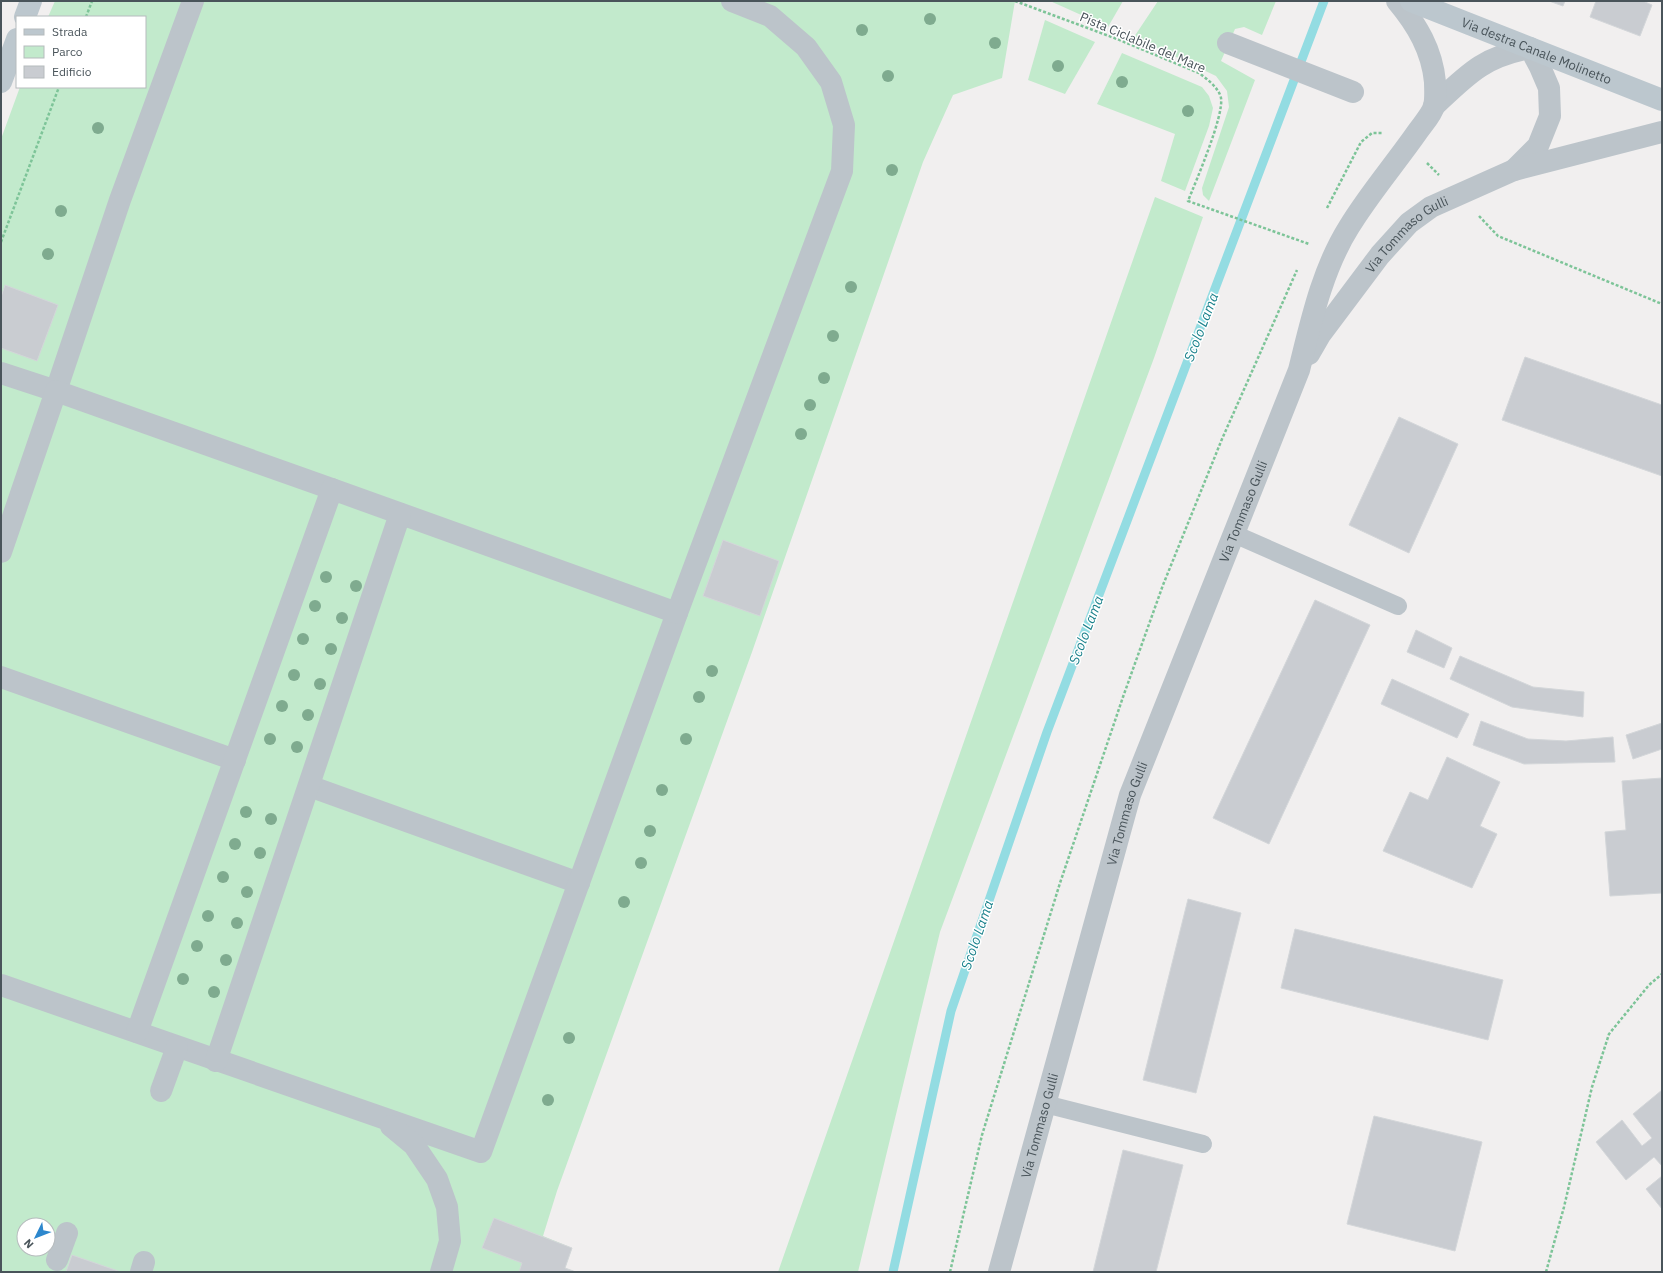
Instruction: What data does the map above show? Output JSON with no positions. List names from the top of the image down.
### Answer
{
  "streets": {
    "street": ["Via destra Canale Molinetto", "Via Tommaso Gulli"],
    "path": ["Pista Ciclabile del Mare"]
  },
  "crossings": [
    ["Via destra Canale Molinetto", "Via Tommaso Gulli"]
  ],
  "water": ["Scolo Lama"],
  "legend": ["Strada", "Parco", "Edificio"],
  "north": "bottom left"
}
